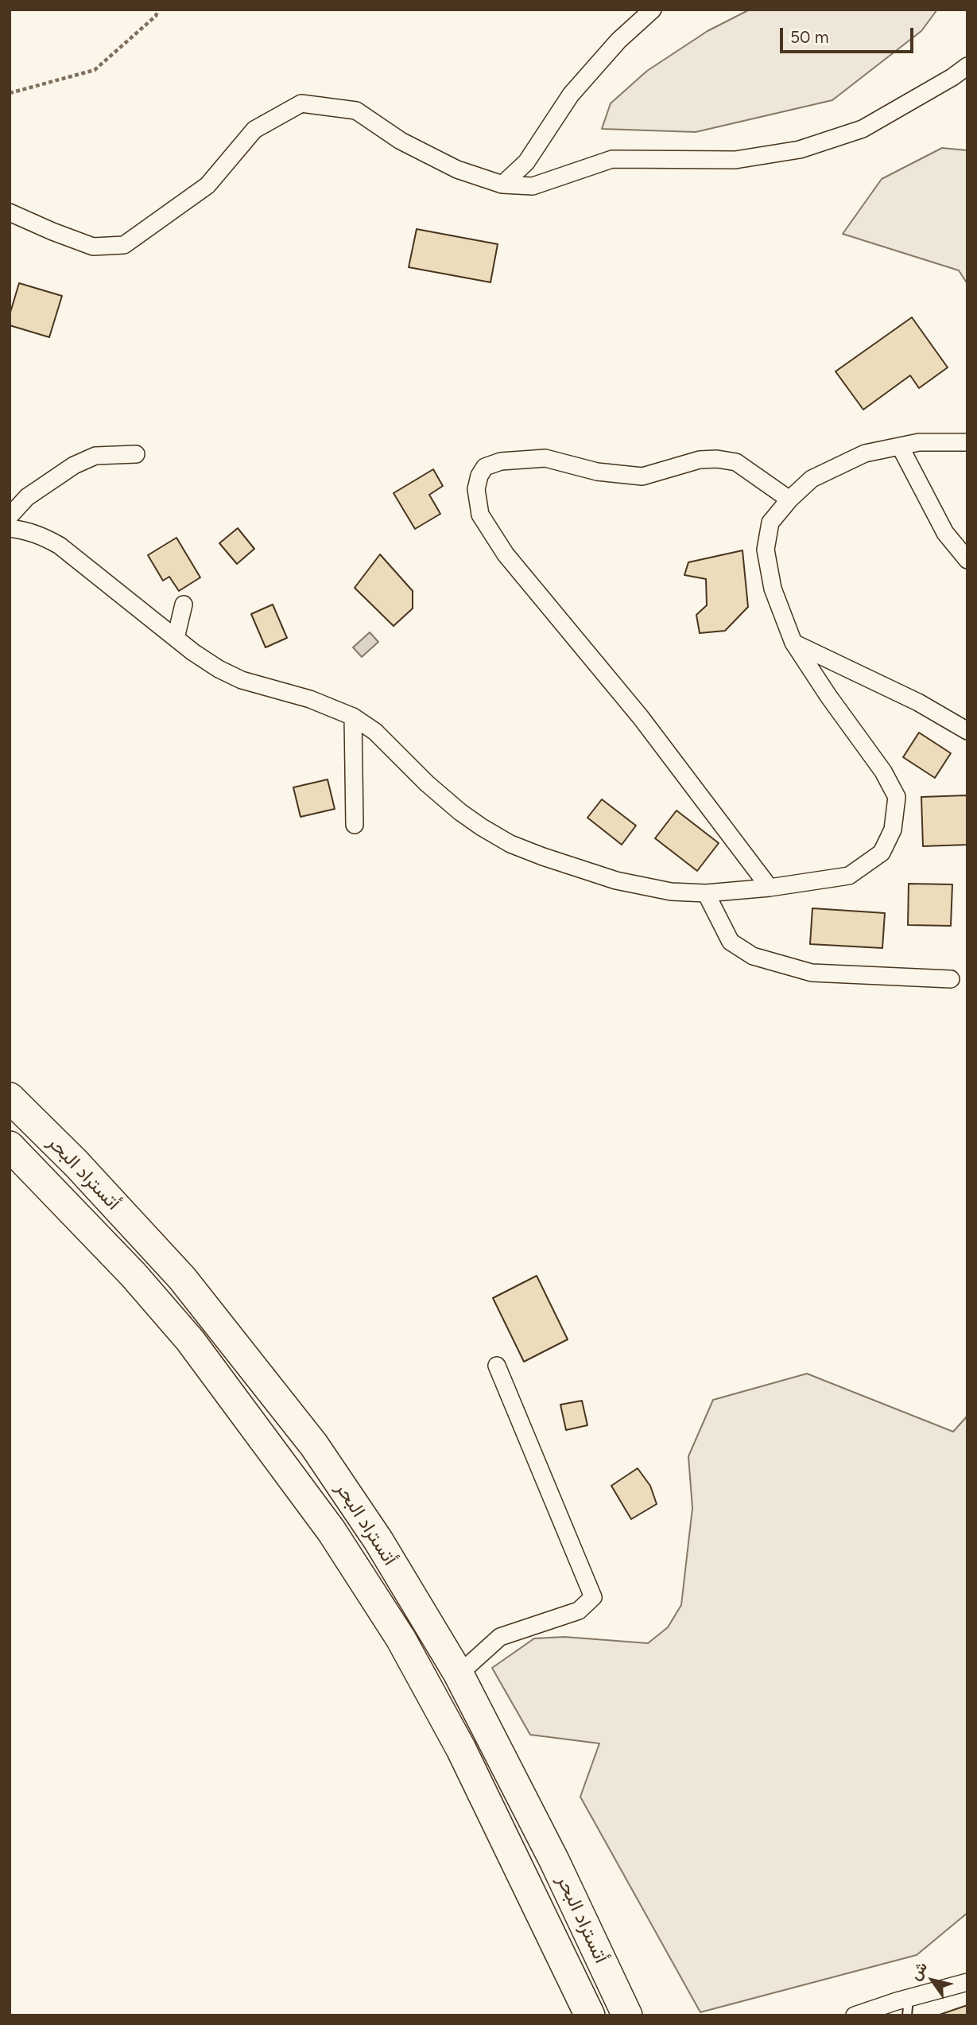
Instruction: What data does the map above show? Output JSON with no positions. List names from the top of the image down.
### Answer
{
  "streets": {
    "highway": ["أتستراد البحر"]
  },
  "scale_bar": "50 m",
  "north": "top left"
}
